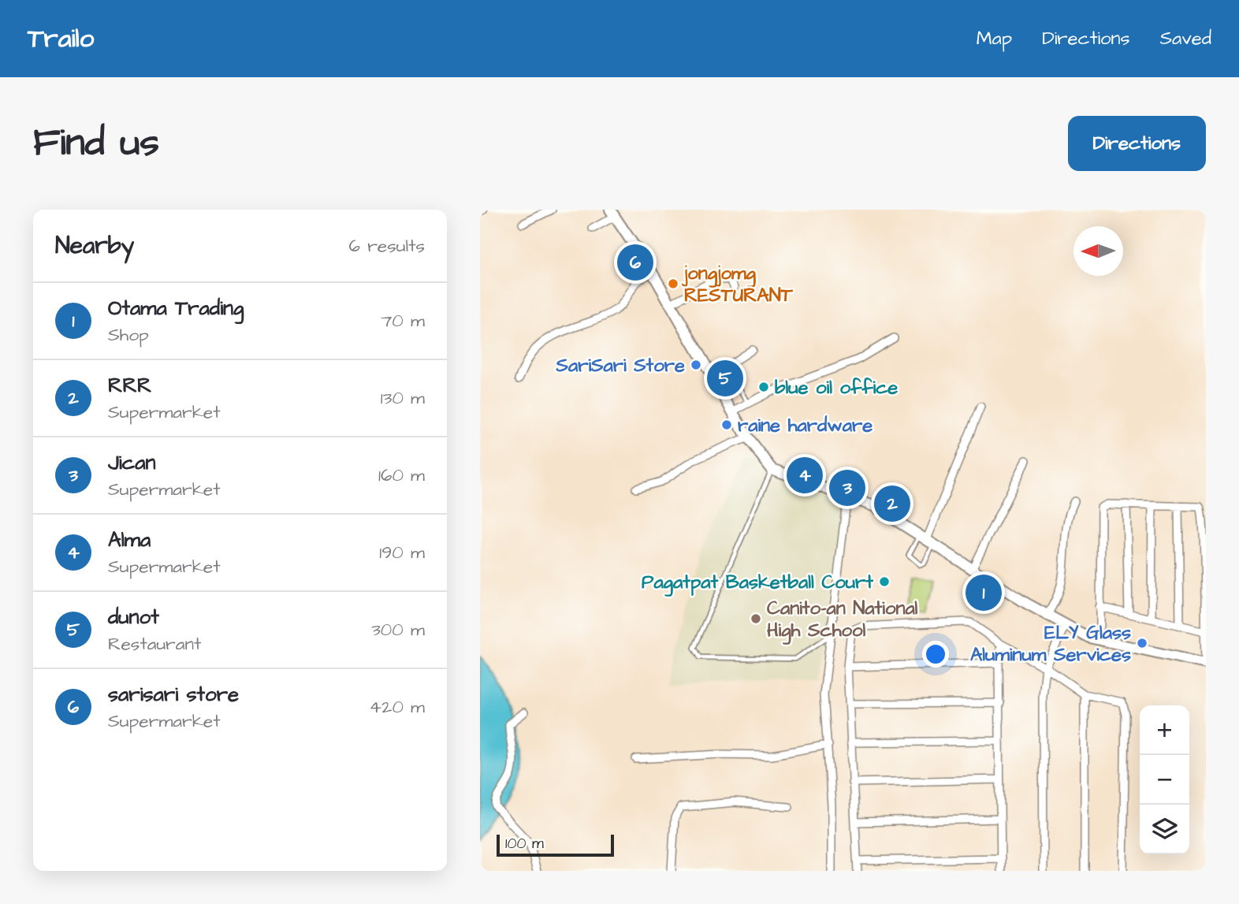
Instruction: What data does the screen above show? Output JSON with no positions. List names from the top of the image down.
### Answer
{
  "places": [
    "jongjomg RESTURANT",
    "SariSari Store",
    "blue oil office",
    "raine hardware",
    "Pagatpat Basketball Court",
    "Canito-an National High School",
    "ELY Glass Aluminum Services"
  ],
  "scale_bar": "100 m",
  "north": "left",
  "page": {
    "header": "Trailo",
    "nav": ["Map", "Directions", "Saved"],
    "buttons": "Directions",
    "title": "Find us",
    "heading": ["Nearby", "6 results"],
    "pins": [
      "6",
      "5",
      "4",
      "3",
      "2",
      "1"
    ],
    "list": [
      {
        "mark": "1",
        "name": "Otama Trading",
        "note": "Shop",
        "value": "70 m"
      },
      {
        "mark": "2",
        "name": "RRR",
        "note": "Supermarket",
        "value": "130 m"
      },
      {
        "mark": "3",
        "name": "Jican",
        "note": "Supermarket",
        "value": "160 m"
      },
      {
        "mark": "4",
        "name": "Alma",
        "note": "Supermarket",
        "value": "190 m"
      },
      {
        "mark": "5",
        "name": "dunot",
        "note": "Restaurant",
        "value": "300 m"
      },
      {
        "mark": "6",
        "name": "sarisari store",
        "note": "Supermarket",
        "value": "420 m"
      }
    ],
    "map_buttons": ["+", "−"],
    "scale": "100 m"
  }
}
